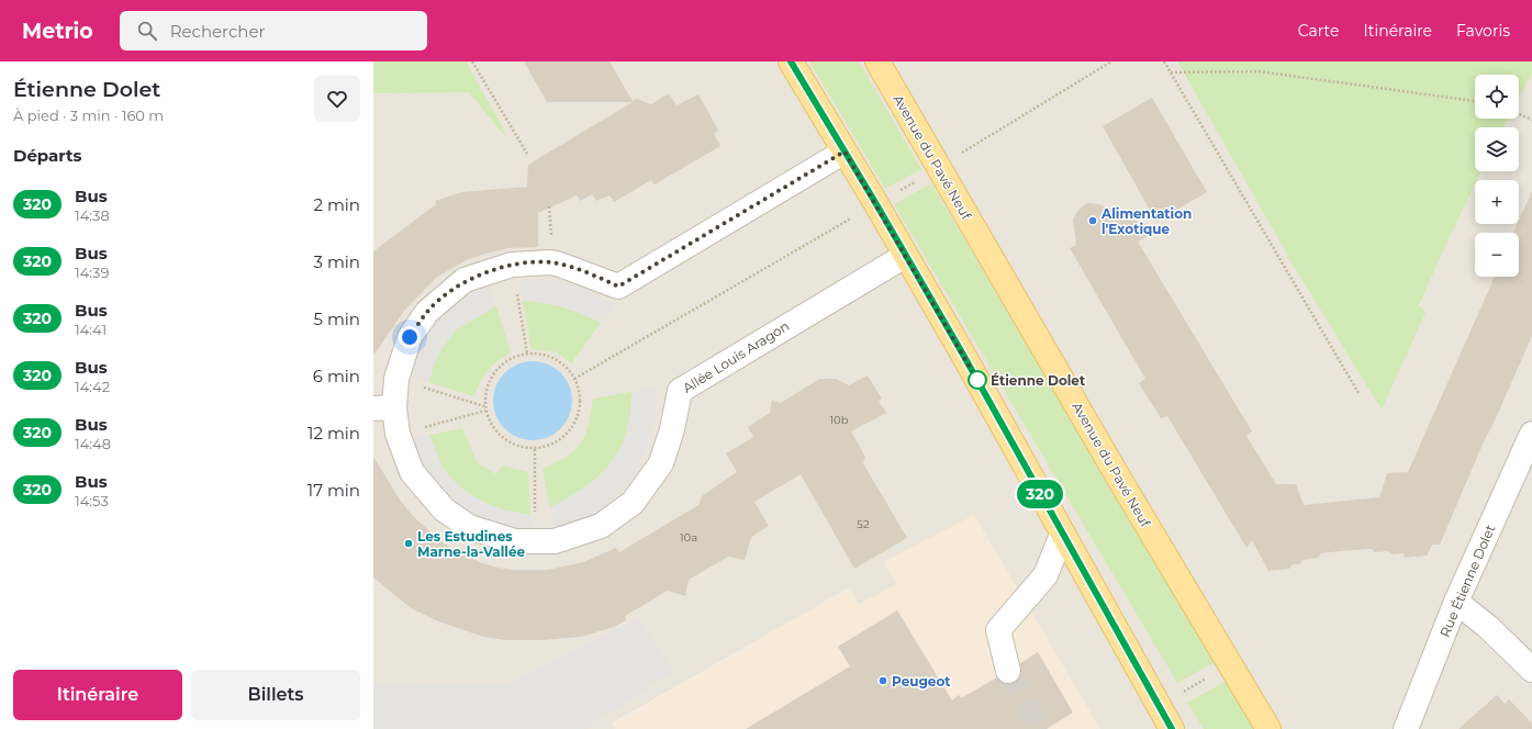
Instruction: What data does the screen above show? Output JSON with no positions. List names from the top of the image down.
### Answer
{
  "streets": {
    "main road": ["Avenue du Pavé Neuf"],
    "street": ["Allée Louis Aragon", "Rue Étienne Dolet"]
  },
  "places": [
    "Alimentation l'Exotique",
    "Étienne Dolet",
    "Les Estudines Marne-la-Vallée",
    "Peugeot"
  ],
  "lines": ["bus line 320"],
  "house_numbers": ["10b", "52", "10a"],
  "page": {
    "header": "Metrio",
    "search": "Rechercher",
    "nav": ["Carte", "Itinéraire", "Favoris"],
    "heading": [
      ["Étienne Dolet", "À pied · 3 min · 160 m"],
      "Départs"
    ],
    "on_map": "320",
    "map_buttons": ["+", "−"],
    "list": [
      {
        "mark": "320",
        "name": "Bus",
        "note": "14:38",
        "value": "2 min"
      },
      {
        "mark": "320",
        "name": "Bus",
        "note": "14:39",
        "value": "3 min"
      },
      {
        "mark": "320",
        "name": "Bus",
        "note": "14:41",
        "value": "5 min"
      },
      {
        "mark": "320",
        "name": "Bus",
        "note": "14:42",
        "value": "6 min"
      },
      {
        "mark": "320",
        "name": "Bus",
        "note": "14:48",
        "value": "12 min"
      },
      {
        "mark": "320",
        "name": "Bus",
        "note": "14:53",
        "value": "17 min"
      }
    ],
    "buttons": ["Itinéraire", "Billets"]
  }
}
